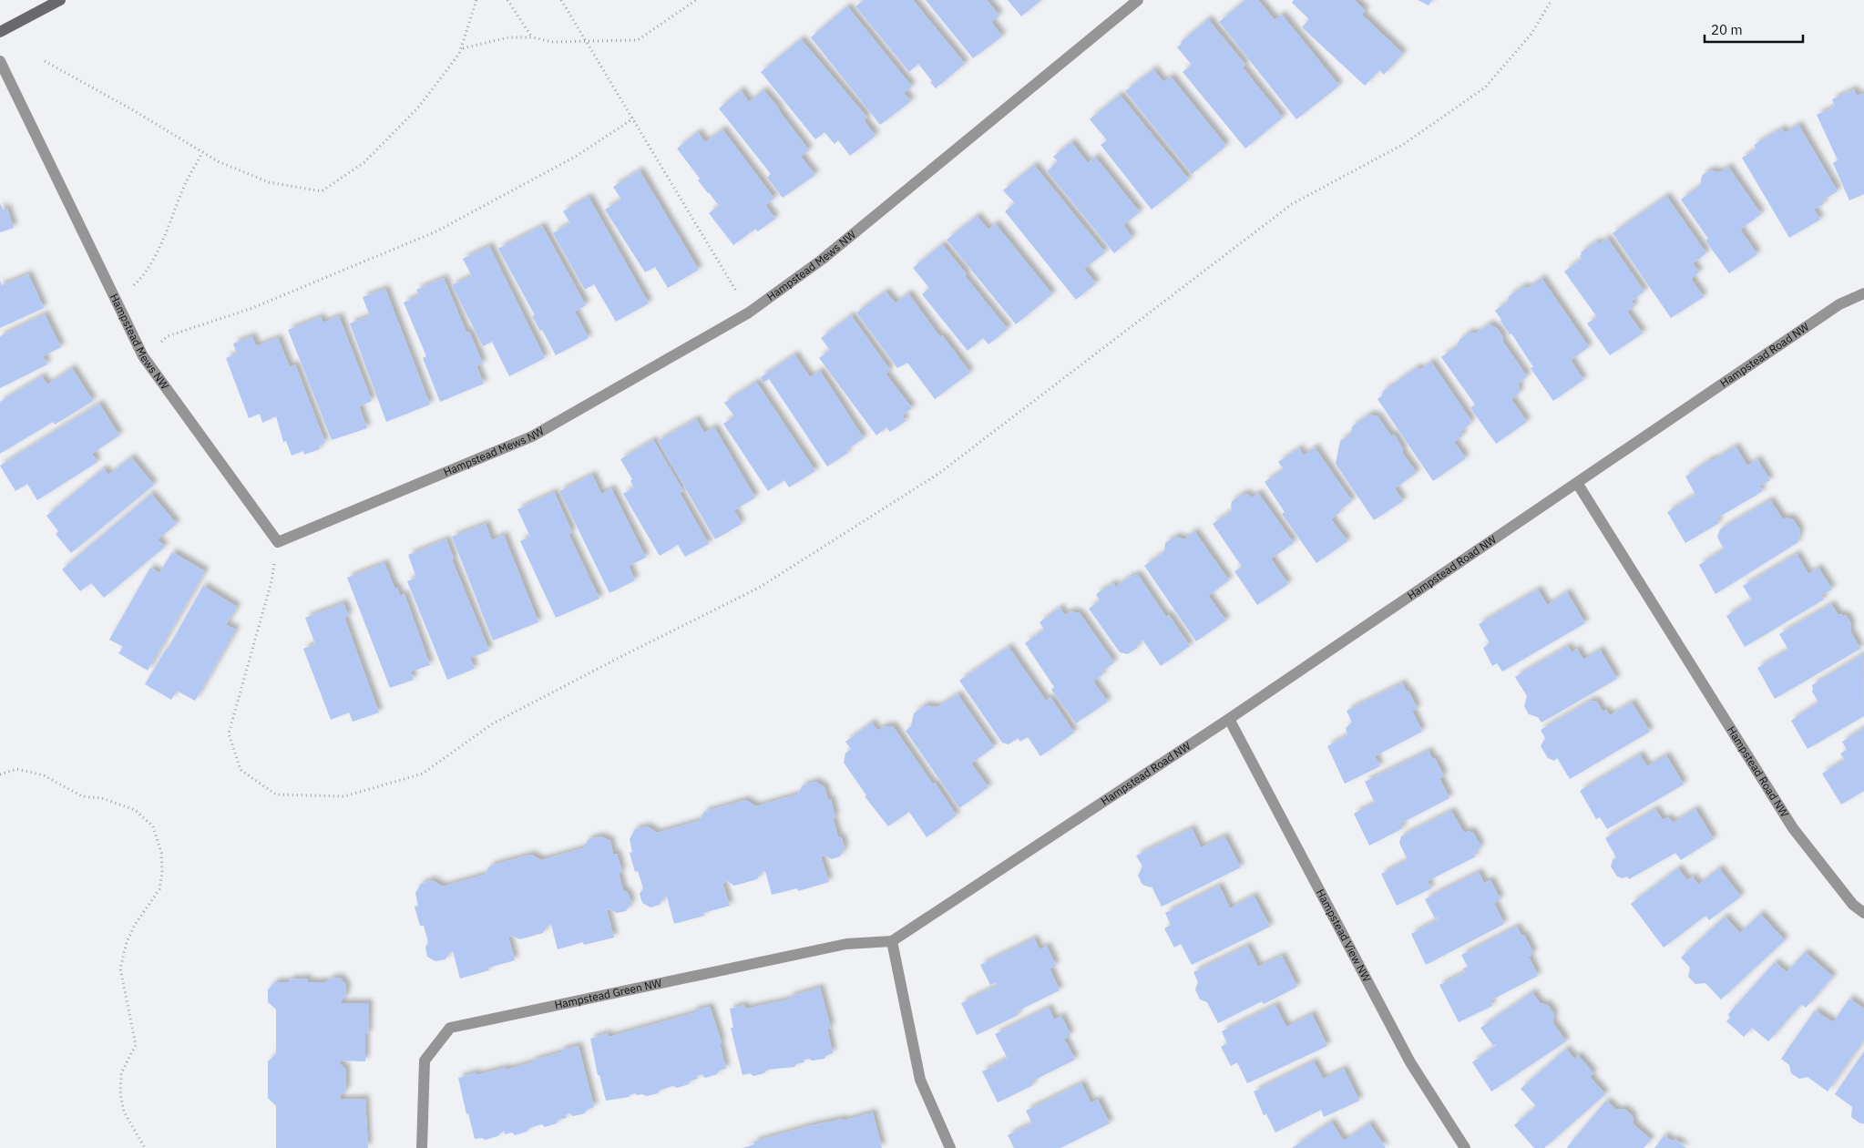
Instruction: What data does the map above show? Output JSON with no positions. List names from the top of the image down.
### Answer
{
  "streets": {
    "street": [
      "Hampstead Mews NW",
      "Hampstead Road NW",
      "Hampstead View NW",
      "Hampstead Green NW"
    ]
  },
  "crossings": [
    ["Hampstead Road NW", "Hampstead View NW"],
    ["Hampstead Road NW", "Hampstead Green NW"]
  ],
  "scale_bar": "20 m"
}
